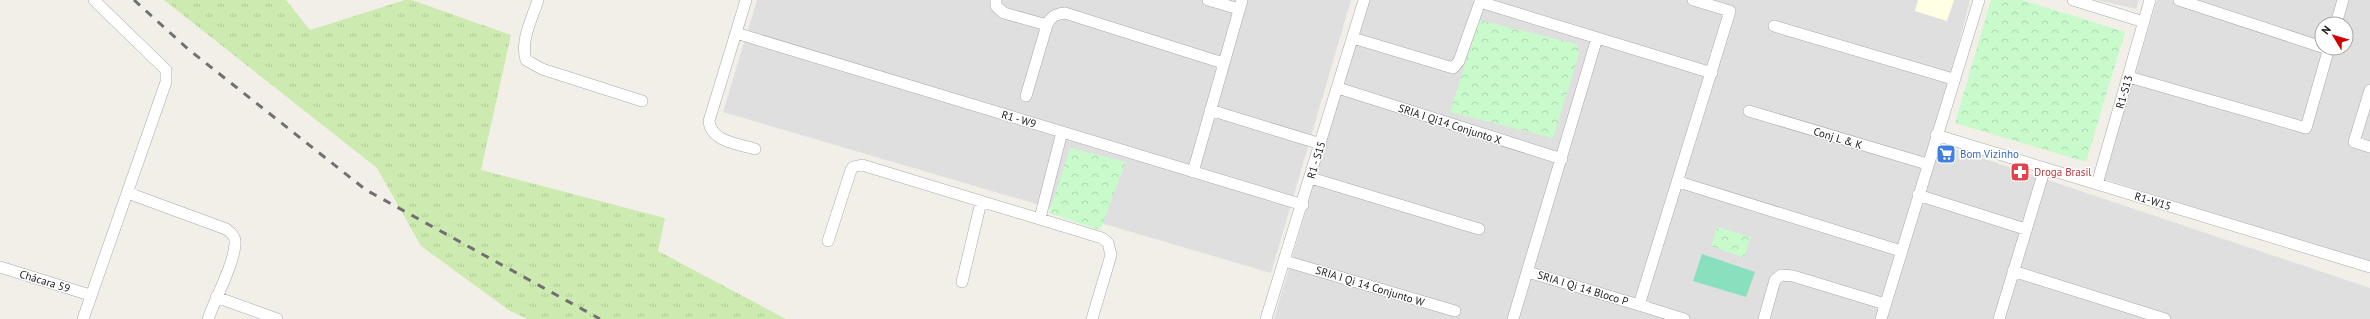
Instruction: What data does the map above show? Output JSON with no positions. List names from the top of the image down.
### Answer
{
  "streets": {
    "street": [
      "R1-S13",
      "R1 - W9",
      "SRIA I Qi14 Conjunto X",
      "Conj L & K",
      "R1 - S15",
      "R1-W15",
      "Chácara 59",
      "SRIA I Qi 14 Conjunto W",
      "SRIA I Qi 14 Bloco P"
    ]
  },
  "crossings": [
    ["R1-S13", "R1-W15"],
    ["R1 - W9", "R1 - S15"],
    ["SRIA I Qi14 Conjunto X", "R1 - S15"],
    ["R1 - S15", "SRIA I Qi 14 Conjunto W"]
  ],
  "places": {
    "supermarket": ["Bom Vizinho"],
    "pharmacy": ["Droga Brasil"]
  },
  "north": "top left"
}
